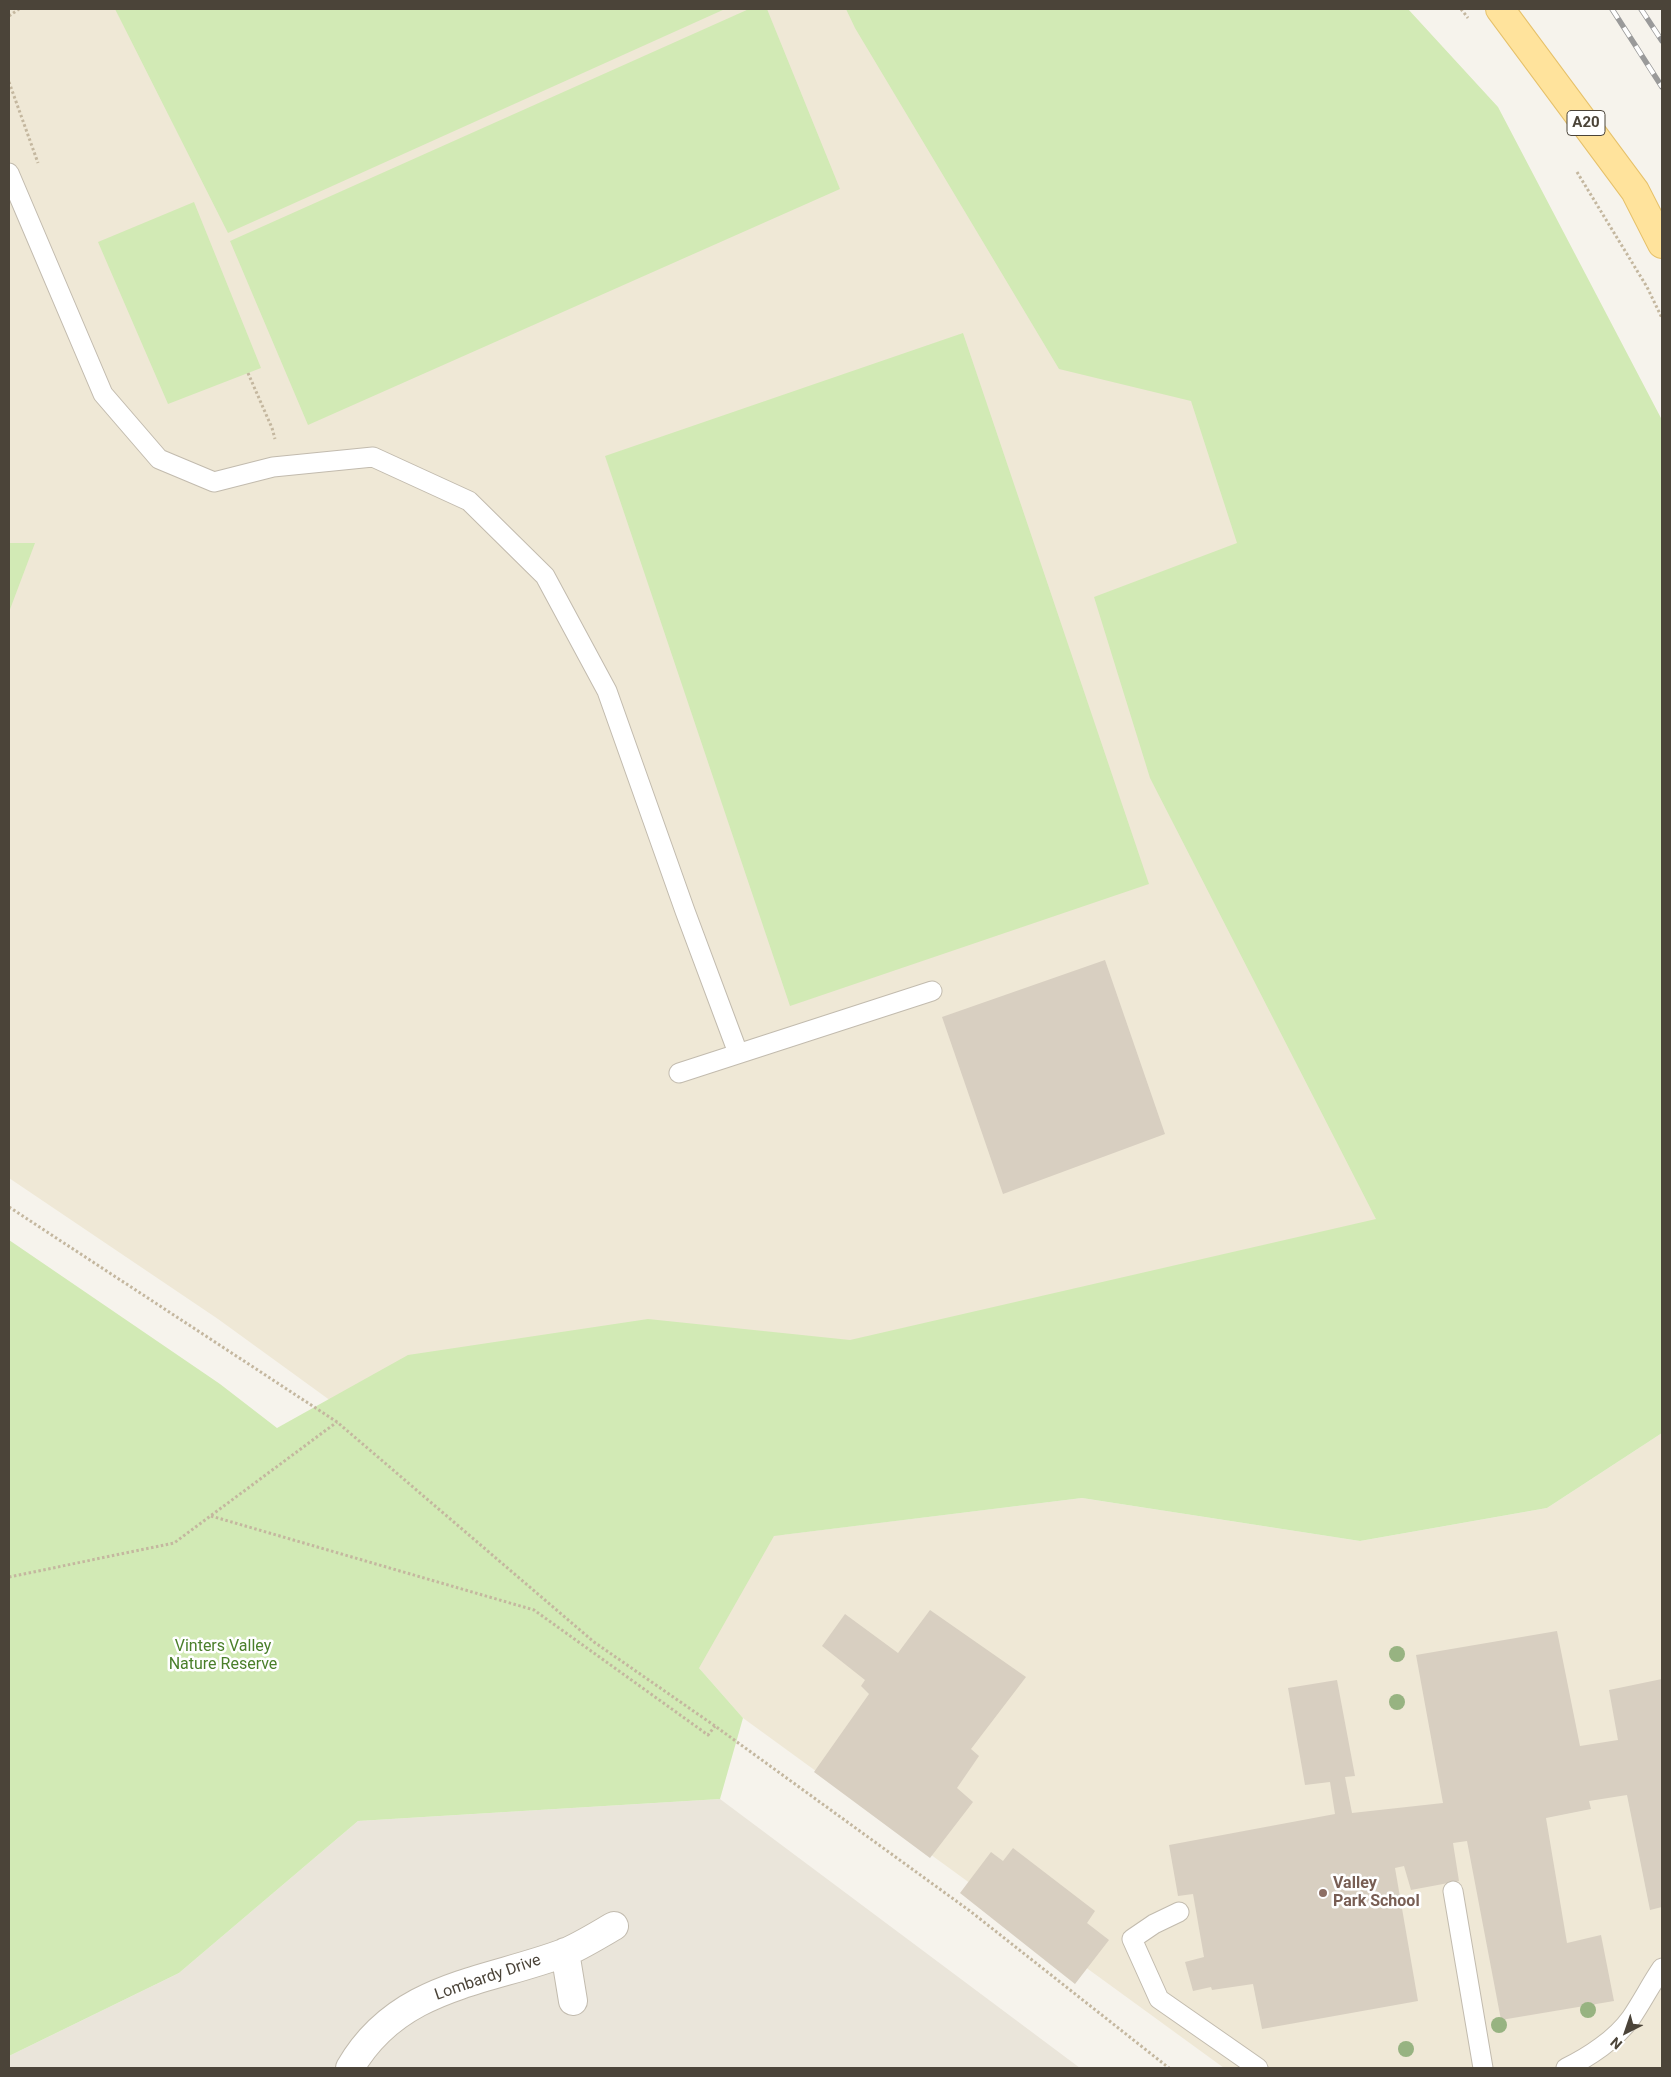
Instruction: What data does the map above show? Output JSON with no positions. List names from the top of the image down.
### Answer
{
  "streets": {
    "main road": ["A20"],
    "street": ["Lombardy Drive"]
  },
  "parks": ["Vinters Valley Nature Reserve"],
  "places": ["Valley Park School"],
  "north": "bottom left"
}
